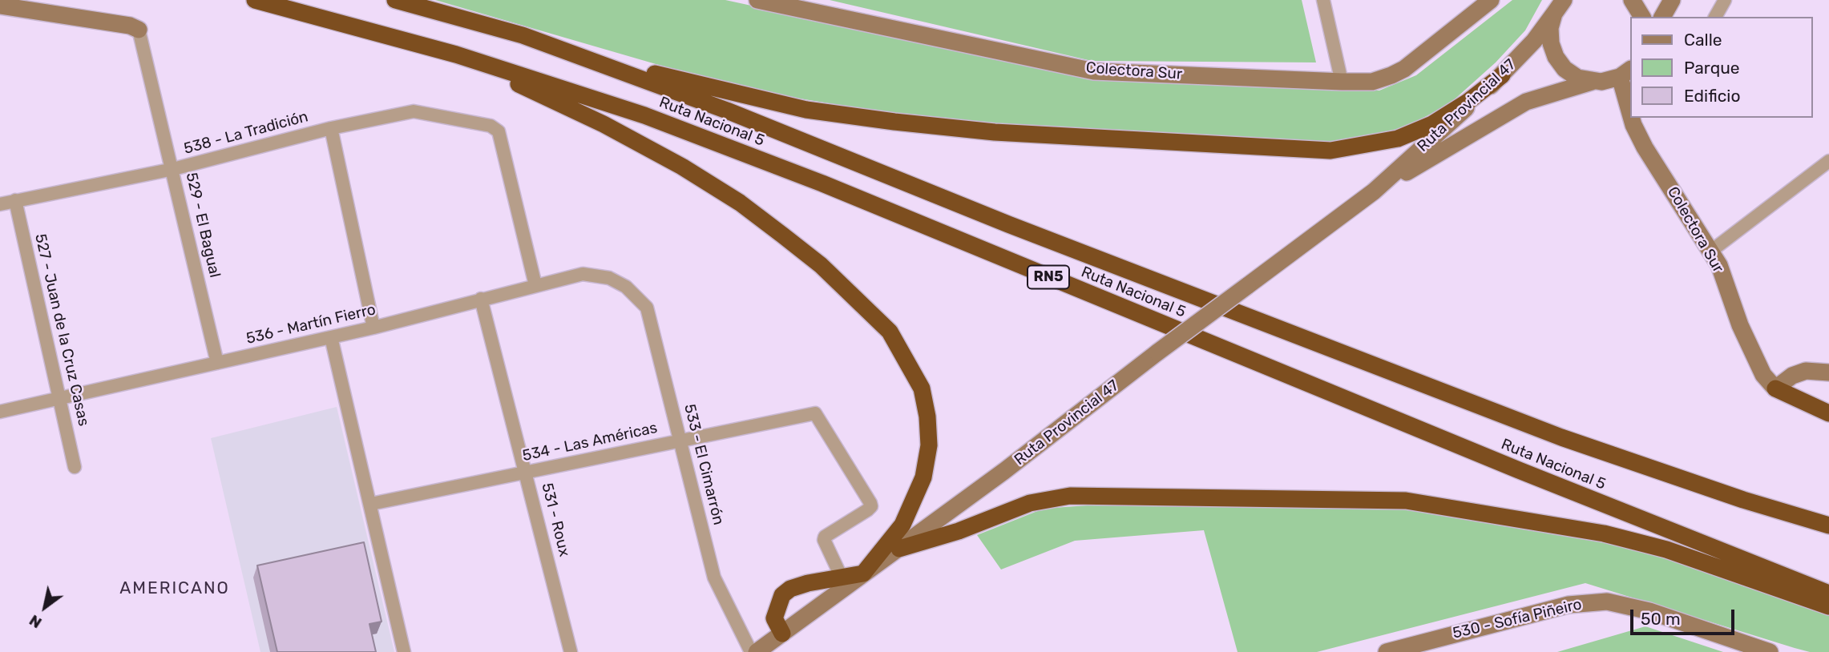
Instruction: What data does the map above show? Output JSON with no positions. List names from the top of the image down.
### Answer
{
  "streets": {
    "highway": ["Ruta Nacional 5", "RN5"],
    "street": [
      "Colectora Sur",
      "Ruta Provincial 47",
      "538 - La Tradición",
      "529 - El Bagual",
      "536 - Martín Fierro",
      "527 - Juan de la Cruz Casas",
      "534 - Las Américas",
      "533 - El Cimarrón",
      "531 - Roux",
      "530 - Sofía Piñeiro"
    ]
  },
  "crossings": [
    ["Colectora Sur", "Ruta Provincial 47"],
    ["538 - La Tradición", "529 - El Bagual"],
    ["538 - La Tradición", "536 - Martín Fierro"],
    ["538 - La Tradición", "527 - Juan de la Cruz Casas"],
    ["529 - El Bagual", "536 - Martín Fierro"],
    ["536 - Martín Fierro", "527 - Juan de la Cruz Casas"],
    ["536 - Martín Fierro", "533 - El Cimarrón"],
    ["536 - Martín Fierro", "531 - Roux"],
    ["534 - Las Américas", "533 - El Cimarrón"],
    ["534 - Las Américas", "531 - Roux"]
  ],
  "districts": ["AMERICANO"],
  "legend": ["Calle", "Parque", "Edificio"],
  "scale_bar": "50 m",
  "north": "bottom left"
}
